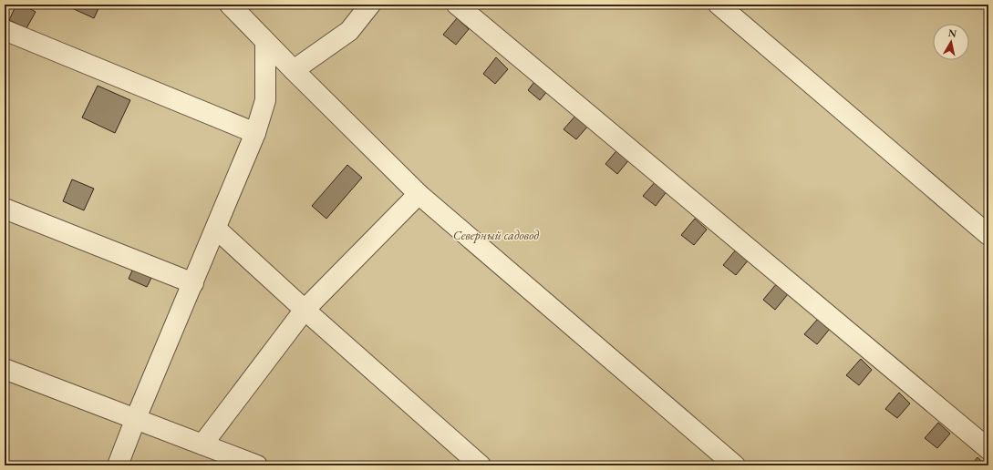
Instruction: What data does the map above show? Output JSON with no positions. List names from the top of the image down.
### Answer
{
  "parks": ["Северный садовод"],
  "north": "top"
}
